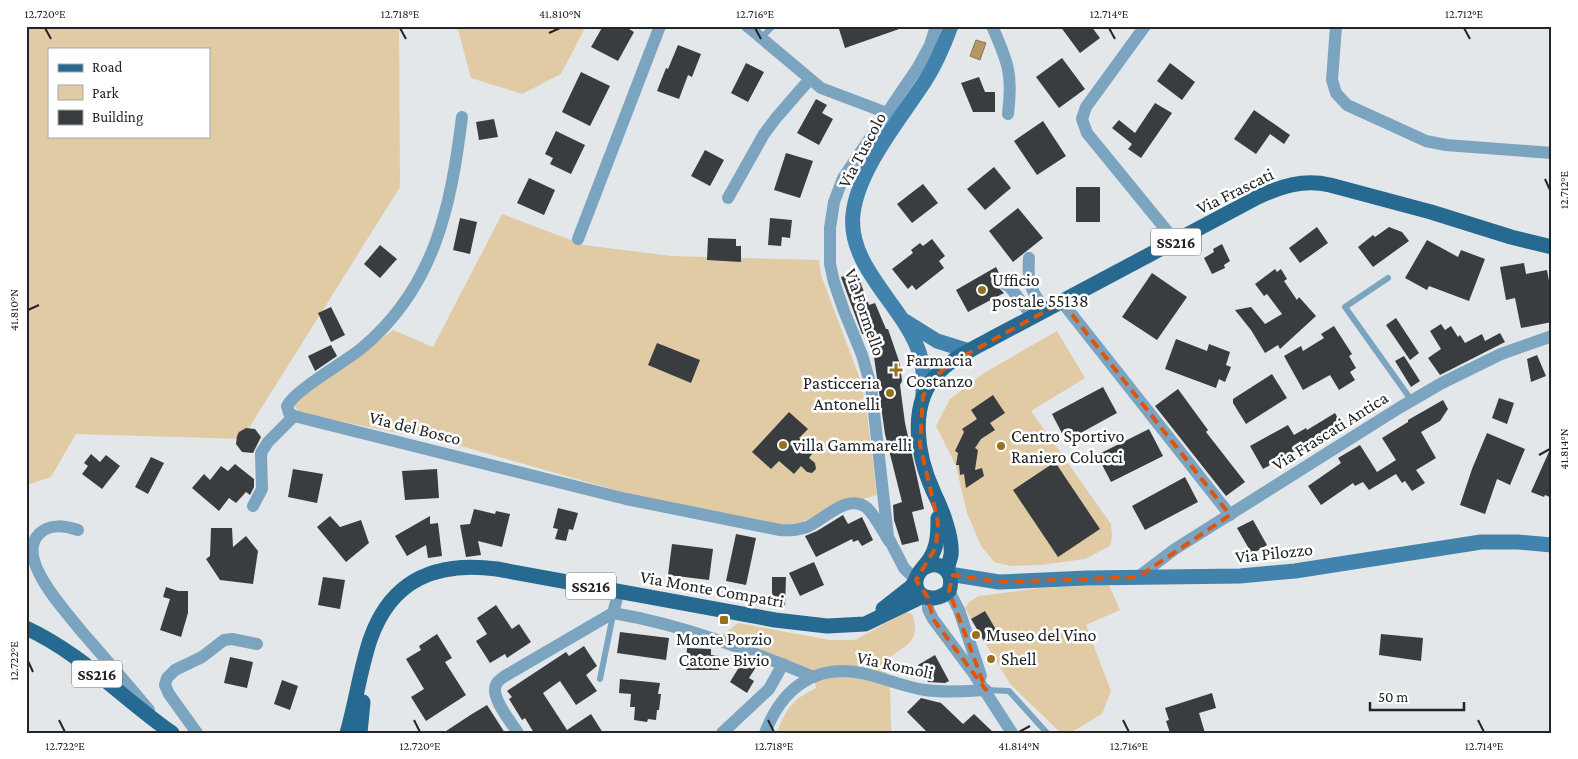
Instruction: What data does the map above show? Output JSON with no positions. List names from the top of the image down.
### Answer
{
  "streets": {
    "main road": [
      "Via Tuscolo",
      "Via Frascati",
      "SS216",
      "Via Pilozzo",
      "Via Monte Compatri"
    ],
    "street": [
      "Via Formello",
      "Via del Bosco",
      "Via Frascati Antica",
      "Via Romoli"
    ]
  },
  "crossings": [
    ["Via Frascati", "SS216"],
    ["Via Frascati", "Via del Bosco"],
    ["Via Frascati", "Via Pilozzo"],
    ["Via Frascati", "Via Monte Compatri"],
    ["SS216", "Via del Bosco"],
    ["SS216", "Via Pilozzo"],
    ["SS216", "Via Monte Compatri"],
    ["Via Formello", "Via del Bosco"],
    ["Via del Bosco", "Via Pilozzo"],
    ["Via del Bosco", "Via Monte Compatri"],
    ["Via Frascati Antica", "Via Pilozzo"],
    ["Via Pilozzo", "Via Monte Compatri"]
  ],
  "places": {
    "other": [
      "Ufficio postale 55138",
      "Pasticceria Antonelli",
      "villa Gammarelli",
      "Centro Sportivo Raniero Colucci",
      "Museo del Vino",
      "Shell"
    ],
    "health": ["Farmacia Costanzo"],
    "transit": ["Monte Porzio Catone Bivio"]
  },
  "legend": ["Road", "Park", "Building"],
  "scale_bar": "50 m",
  "coordinates": [
    "12.720°E",
    "12.718°E",
    "41.810°N",
    "12.716°E",
    "12.714°E",
    "12.712°E",
    "41.814°N",
    "12.722°E"
  ]
}
